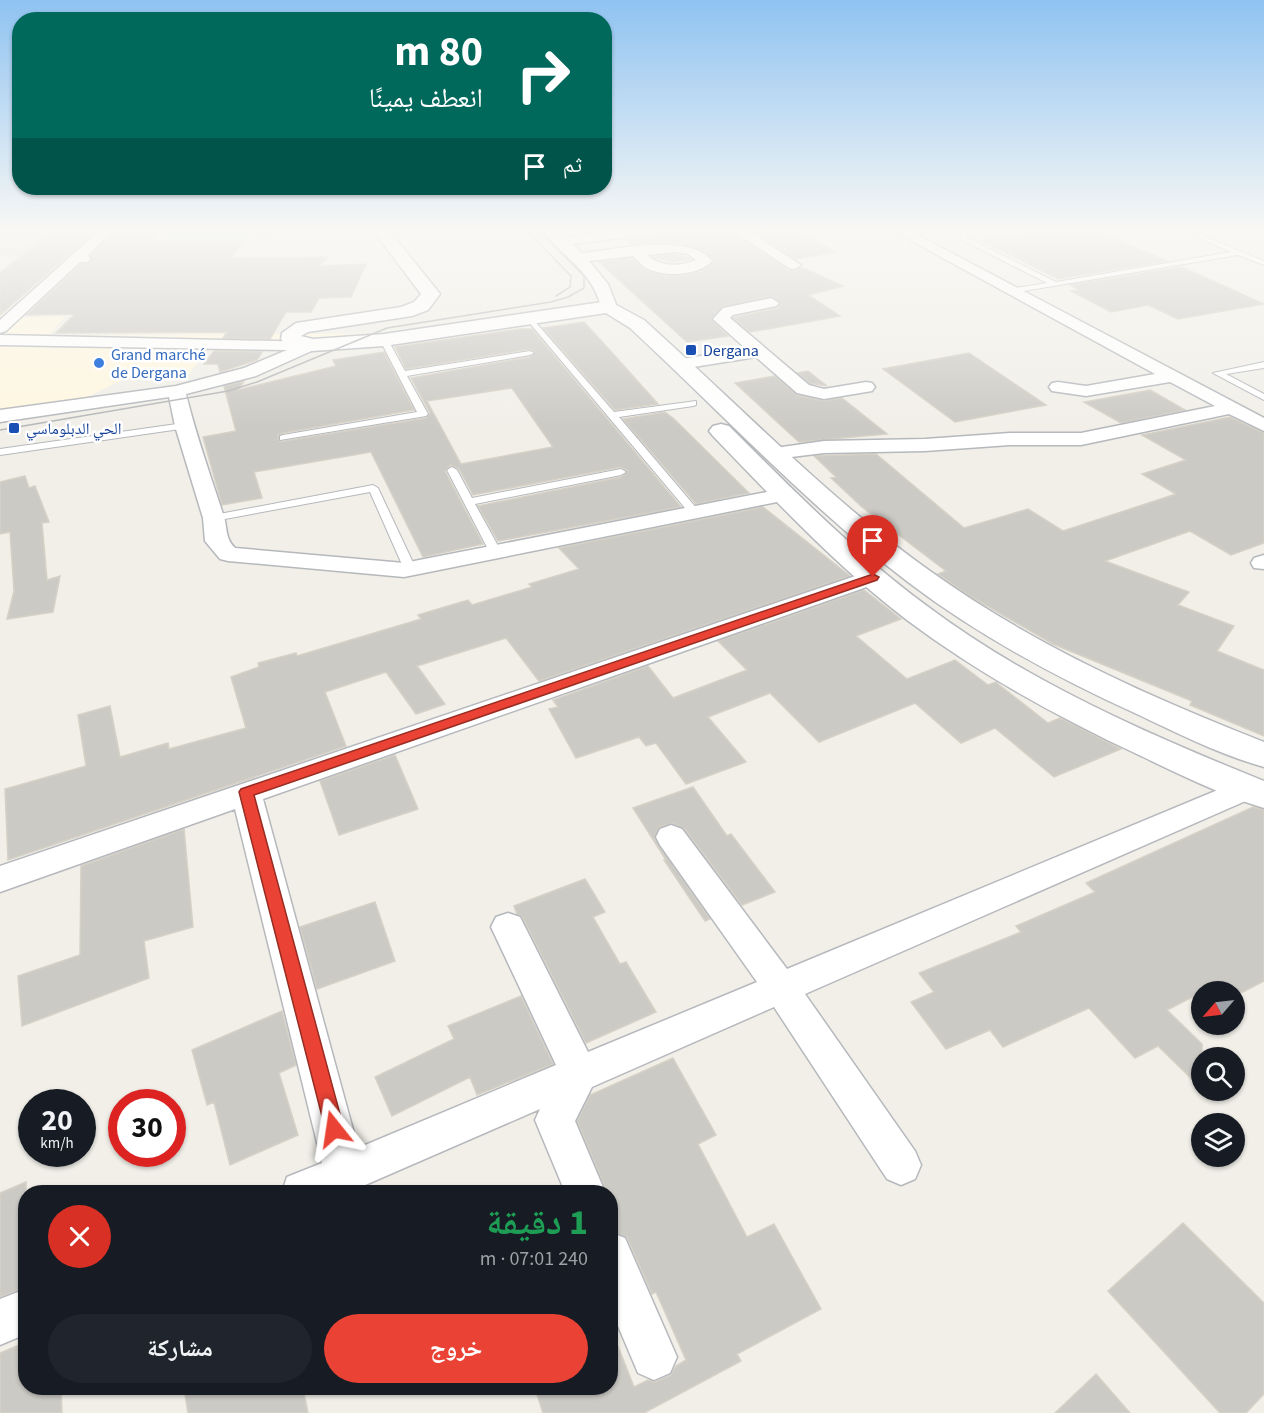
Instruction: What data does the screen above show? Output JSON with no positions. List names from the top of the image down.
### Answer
{
  "places": {
    "transit": ["Dergana", "الحي الدبلوماسي"],
    "other": ["Grand marché de Dergana"]
  },
  "north": "bottom left",
  "page": {
    "turn": ["80 m", "انعطف يمينًا"],
    "then": "ثم",
    "speed": "20 km/h",
    "limit": "30",
    "heading": ["1 دقيقة", "240 m · 07:01"],
    "buttons": ["خروج", "مشاركة"]
  }
}
